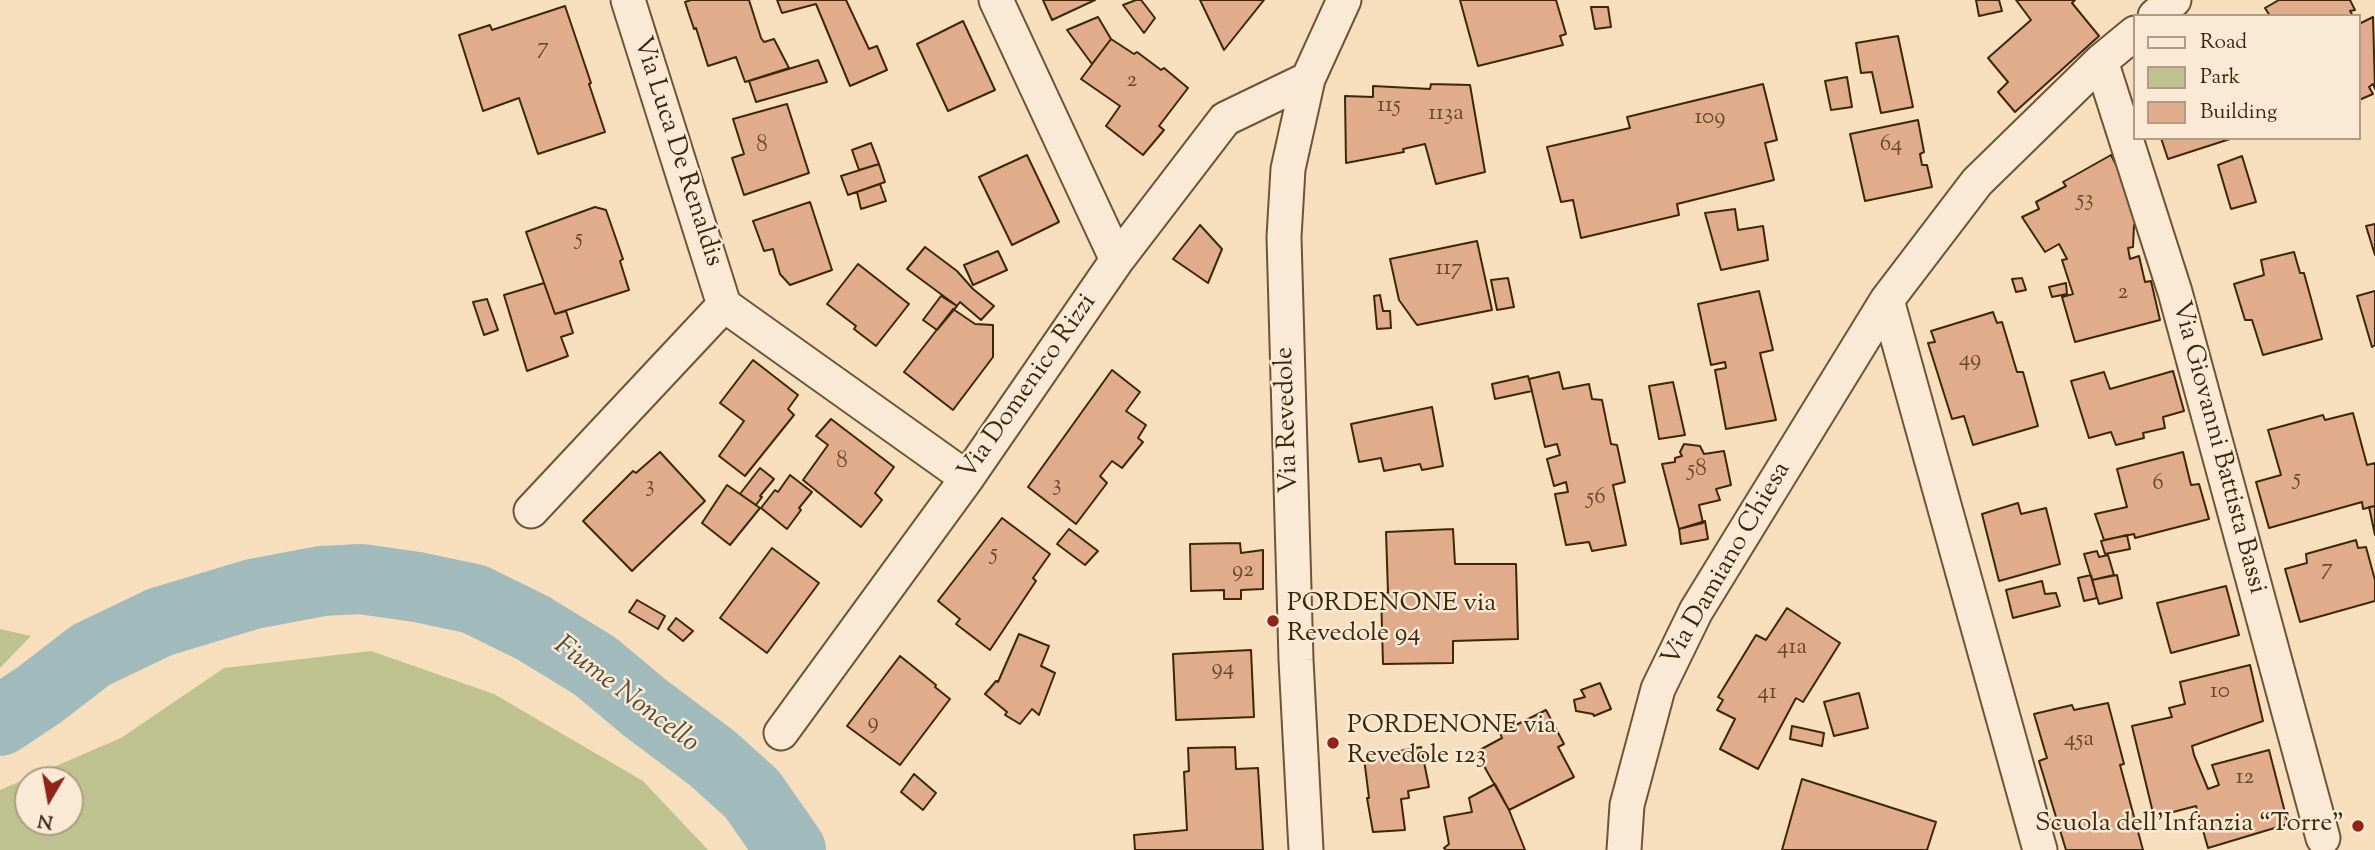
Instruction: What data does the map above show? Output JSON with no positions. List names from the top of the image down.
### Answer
{
  "streets": {
    "street": [
      "Via Luca De Renaldis",
      "Via Domenico Rizzi",
      "Via Revedole",
      "Via Giovanni Battista Bassi",
      "Via Damiano Chiesa"
    ]
  },
  "crossings": [
    ["Via Domenico Rizzi", "Via Revedole"],
    ["Via Giovanni Battista Bassi", "Via Damiano Chiesa"]
  ],
  "water": ["Fiume Noncello"],
  "places": ["PORDENONE via Revedole 94", "PORDENONE via Revedole 123", "Scuola dell’Infanzia “Torre”"],
  "house_numbers": [
    "7",
    "2",
    "115",
    "113a",
    "109",
    "64",
    "8",
    "53",
    "5",
    "117",
    "2",
    "49",
    "8",
    "58",
    "5",
    "6",
    "3",
    "3",
    "56",
    "5",
    "7",
    "92",
    "41a",
    "94",
    "10",
    "41",
    "9",
    "45a",
    "12"
  ],
  "legend": ["Road", "Park", "Building"],
  "north": "bottom"
}
